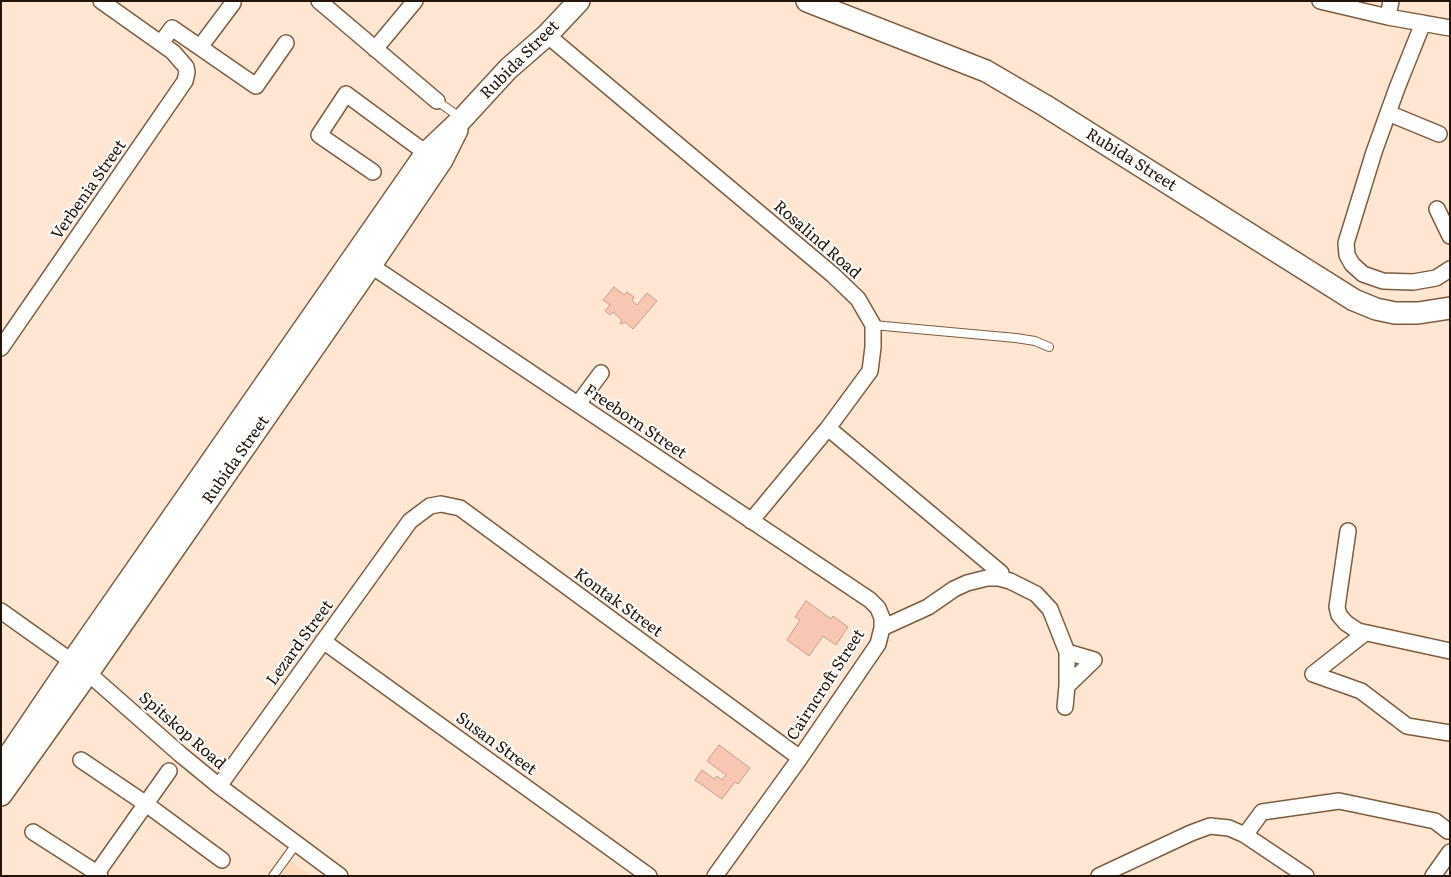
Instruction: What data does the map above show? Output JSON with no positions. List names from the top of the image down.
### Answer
{
  "streets": {
    "street": [
      "Rubida Street",
      "Verbenia Street",
      "Rosalind Road",
      "Freeborn Street",
      "Kontak Street",
      "Lezard Street",
      "Cairncroft Street",
      "Spitskop Road",
      "Susan Street"
    ]
  },
  "crossings": [
    ["Rubida Street", "Rosalind Road"],
    ["Rubida Street", "Freeborn Street"],
    ["Rubida Street", "Spitskop Road"],
    ["Freeborn Street", "Cairncroft Street"],
    ["Kontak Street", "Lezard Street"],
    ["Kontak Street", "Cairncroft Street"],
    ["Lezard Street", "Spitskop Road"],
    ["Lezard Street", "Susan Street"]
  ]
}
